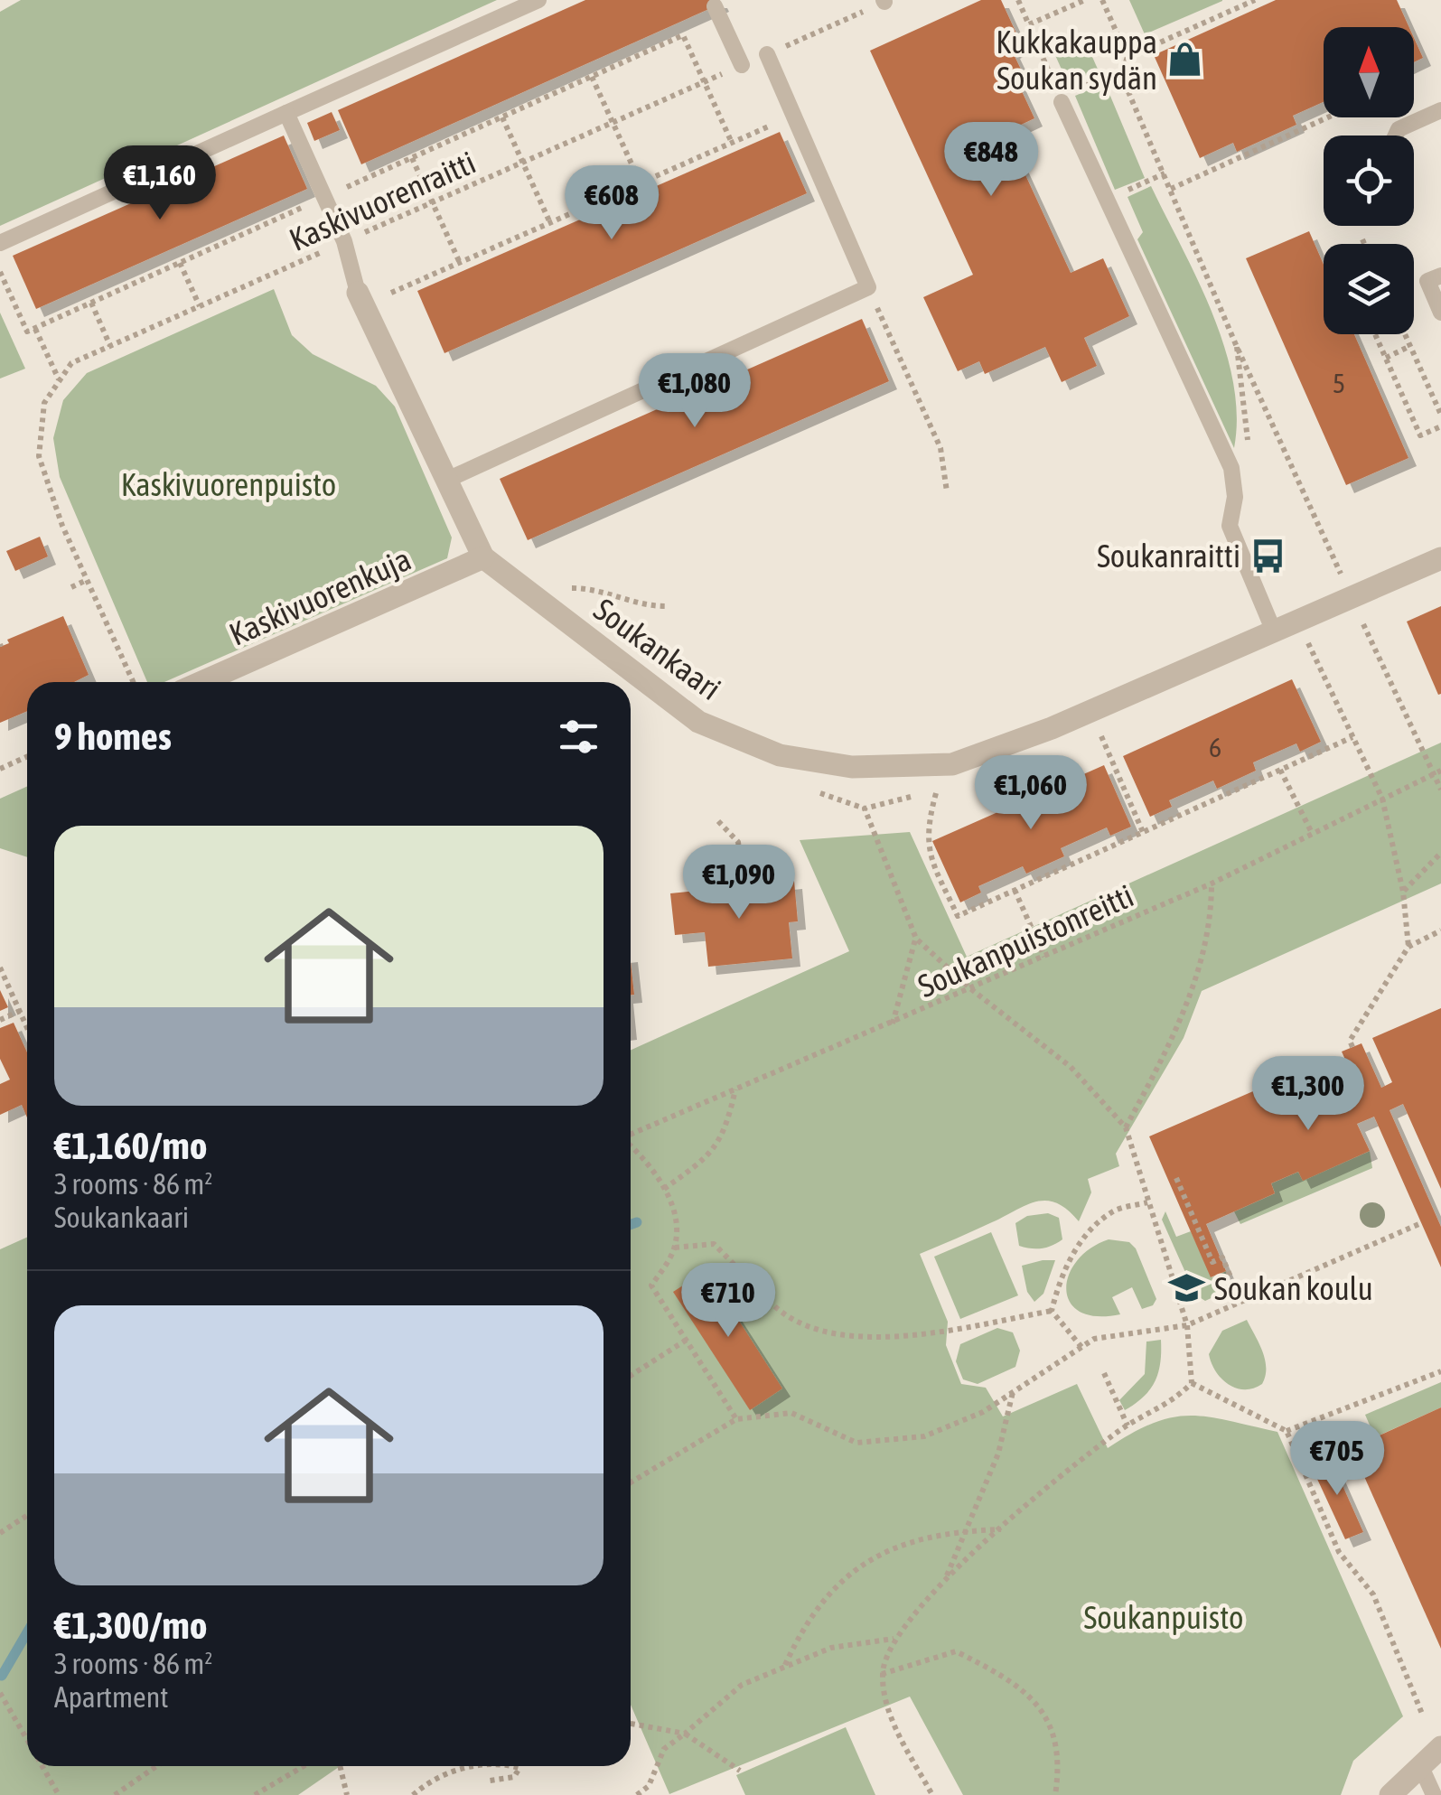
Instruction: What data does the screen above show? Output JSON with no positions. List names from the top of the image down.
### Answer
{
  "streets": {
    "street": ["Kaskivuorenkuja", "Soukankaari"],
    "path": ["Kaskivuorenraitti", "Soukanpuistonreitti"]
  },
  "crossings": [
    ["Kaskivuorenkuja", "Soukankaari"]
  ],
  "parks": ["Kaskivuorenpuisto", "Soukanpuisto"],
  "places": {
    "shop": ["Kukkakauppa Soukan sydän"],
    "bus stop": ["Soukanraitti"],
    "school or university": ["Soukan koulu"]
  },
  "house_numbers": ["5", "6"],
  "north": "top",
  "page": {
    "price": [
      "€848",
      "€1,160",
      "€608",
      "€1,080",
      "€1,060",
      "€1,090",
      "€1,300",
      "€710",
      "€705"
    ],
    "heading": "9 homes",
    "list": [
      {
        "name": "€1,160/mo",
        "note": "3 rooms · 86 m² · Soukankaari"
      },
      {
        "name": "€1,300/mo",
        "note": "3 rooms · 86 m² · Apartment"
      }
    ]
  }
}
